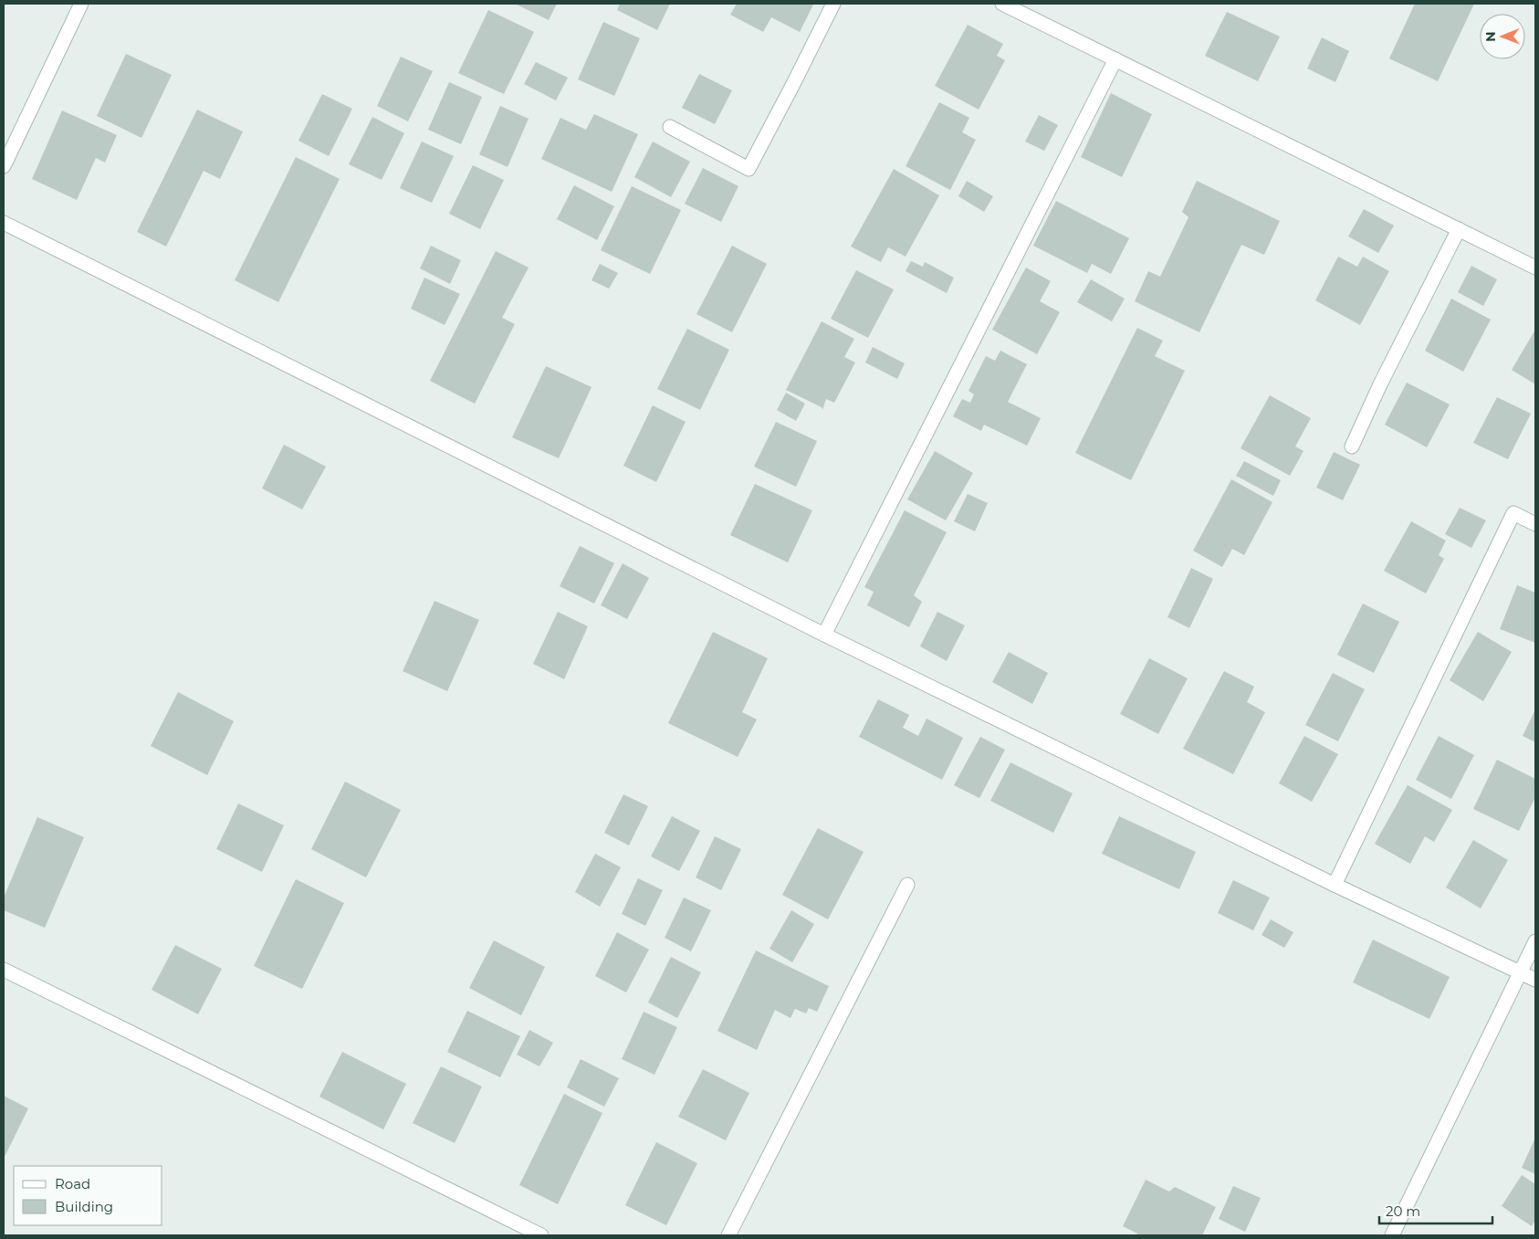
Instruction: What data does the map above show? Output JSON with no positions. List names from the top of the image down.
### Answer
{
  "legend": ["Road", "Building"],
  "scale_bar": "20 m",
  "north": "left"
}
